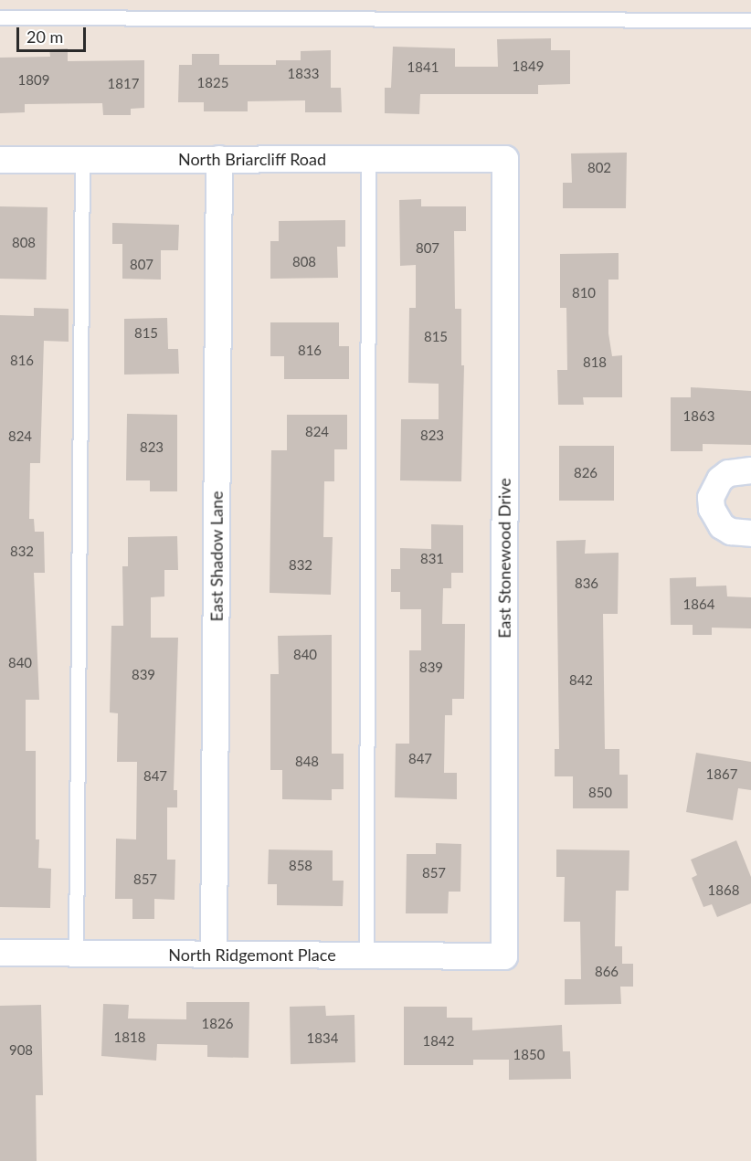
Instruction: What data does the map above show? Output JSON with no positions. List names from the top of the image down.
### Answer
{
  "streets": {
    "street": [
      "North Briarcliff Road",
      "East Shadow Lane",
      "East Stonewood Drive",
      "North Ridgemont Place"
    ]
  },
  "crossings": [
    ["North Briarcliff Road", "East Shadow Lane"],
    ["North Briarcliff Road", "East Stonewood Drive"],
    ["East Shadow Lane", "North Ridgemont Place"],
    ["East Stonewood Drive", "North Ridgemont Place"]
  ],
  "house_numbers": [
    "1849",
    "1841",
    "1833",
    "1809",
    "1825",
    "1817",
    "802",
    "808",
    "807",
    "808",
    "807",
    "810",
    "815",
    "815",
    "816",
    "816",
    "818",
    "1863",
    "824",
    "823",
    "824",
    "823",
    "826",
    "832",
    "831",
    "832",
    "836",
    "1864",
    "840",
    "840",
    "839",
    "839",
    "842",
    "847",
    "848",
    "1867",
    "847",
    "850",
    "858",
    "857",
    "857",
    "1868",
    "866",
    "1826",
    "1818",
    "1834",
    "1842",
    "908",
    "1850"
  ],
  "scale_bar": "20 m"
}
